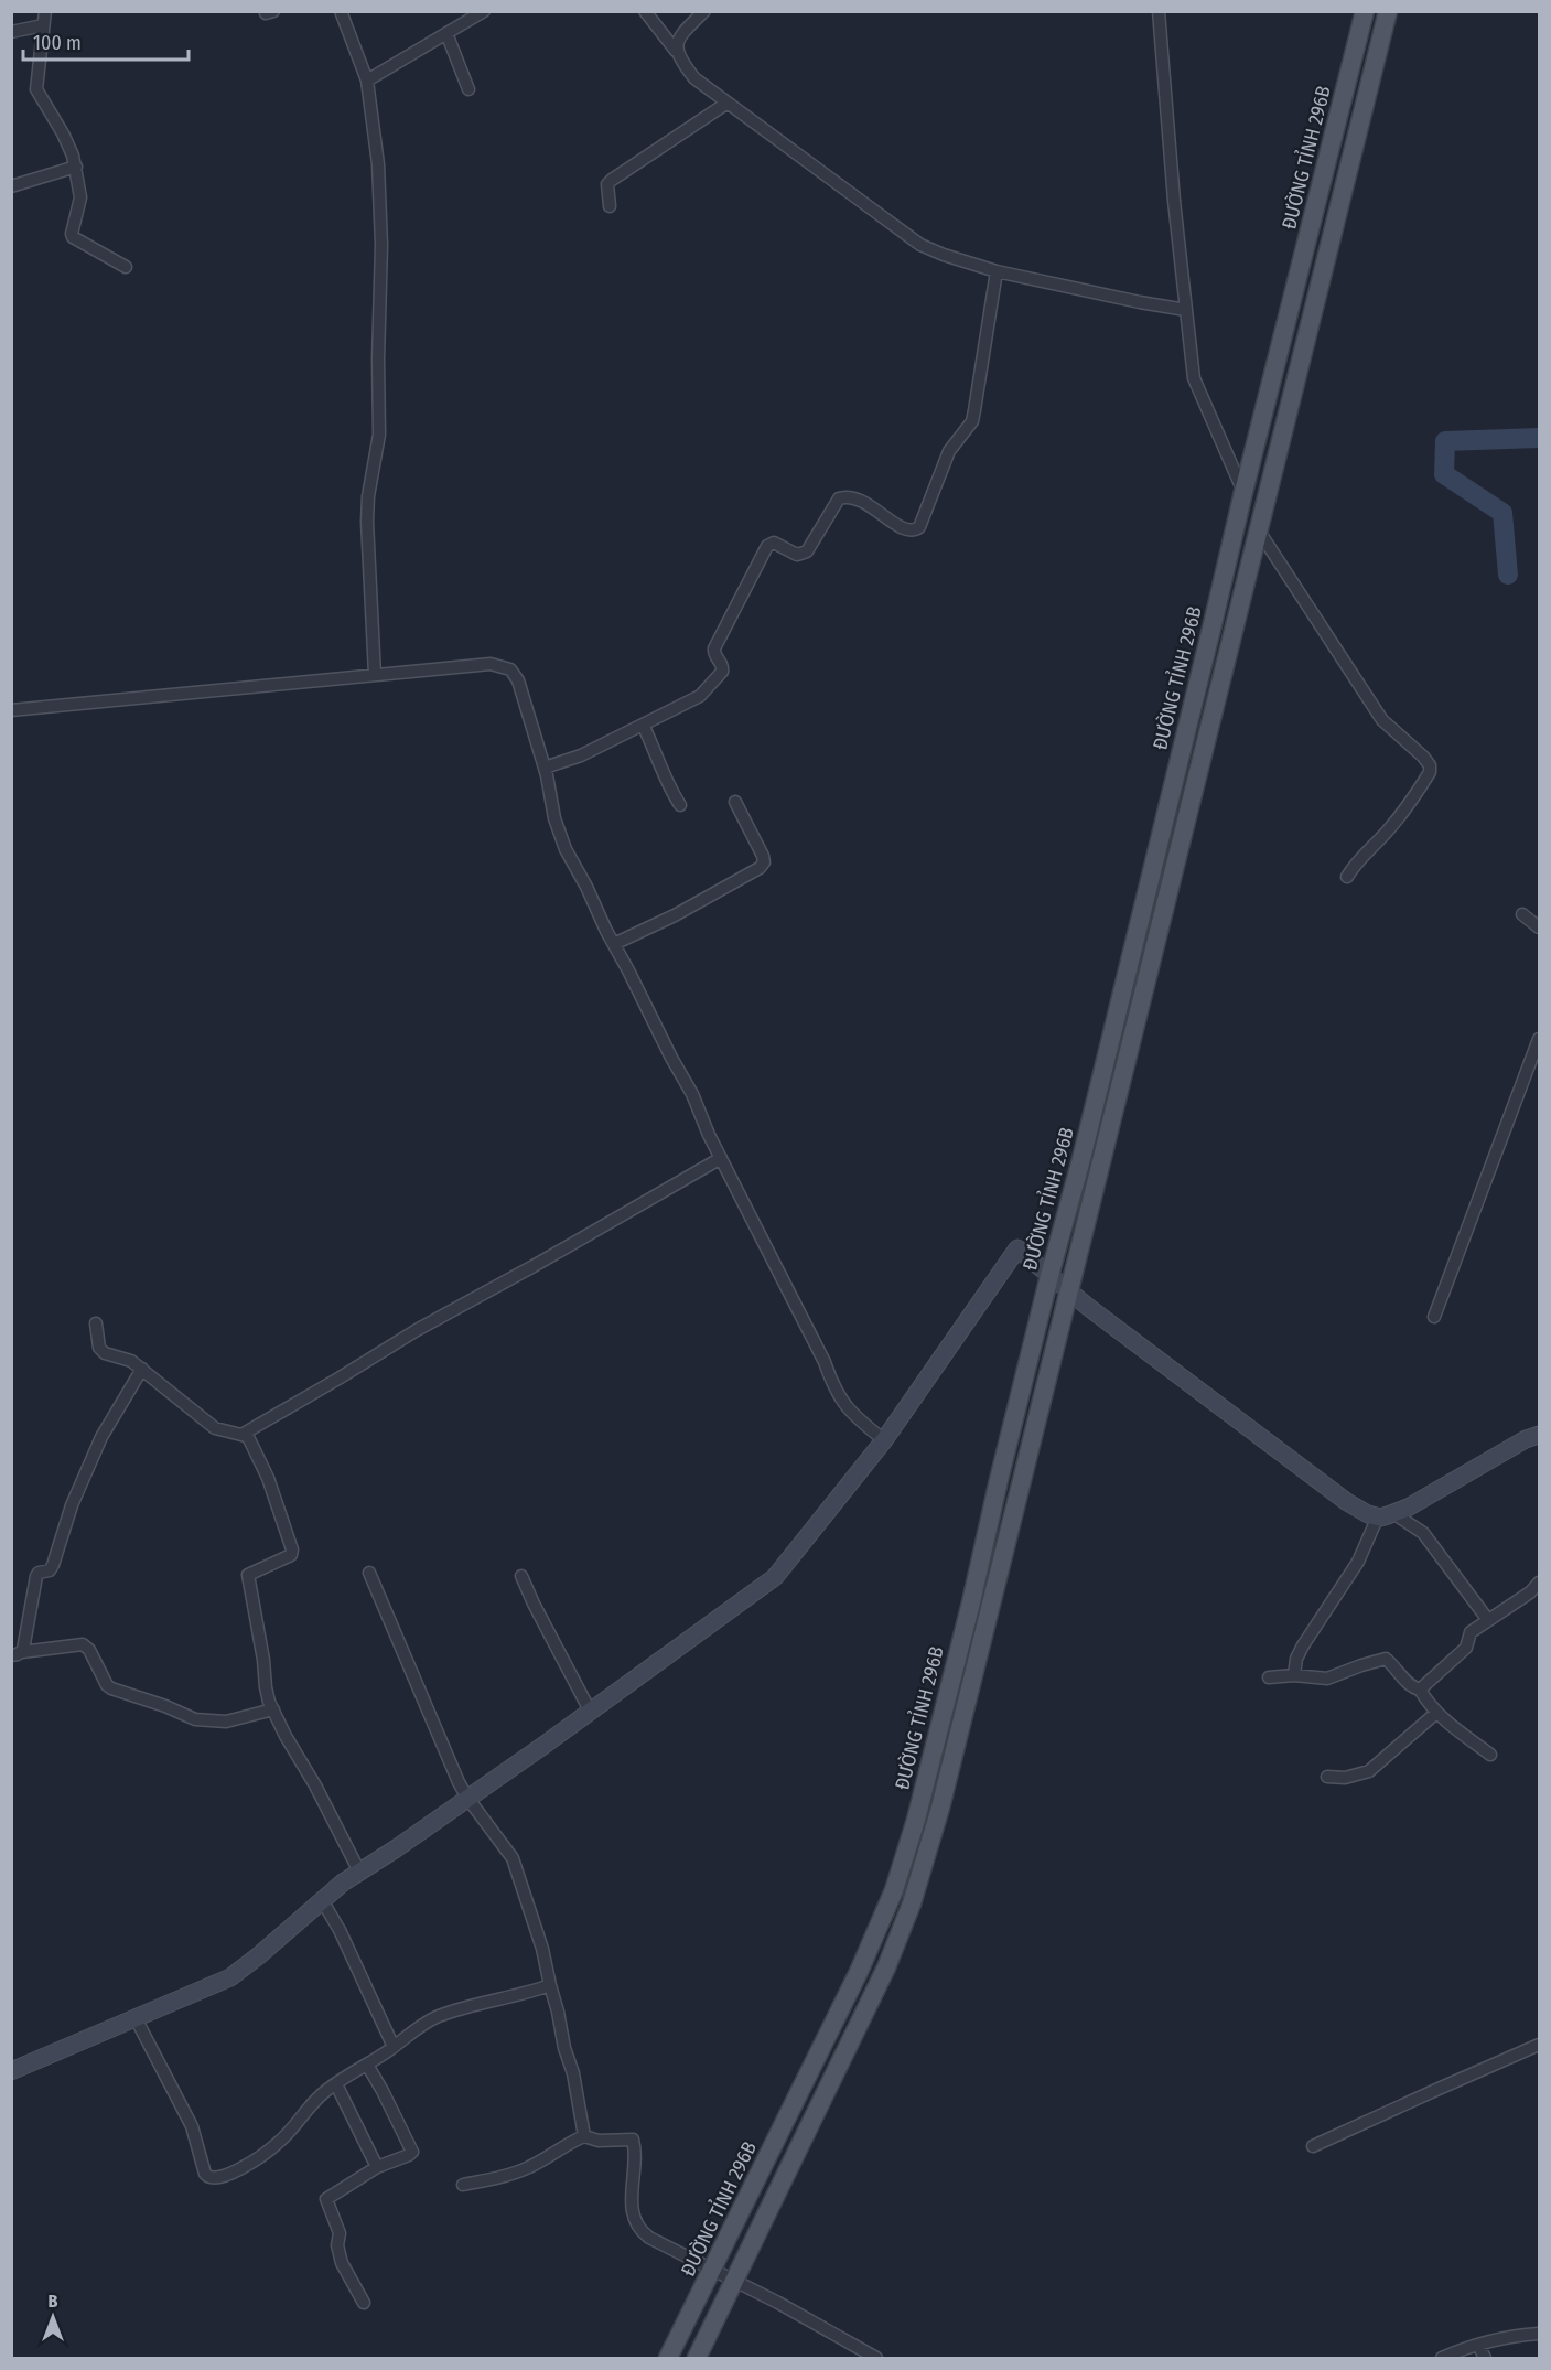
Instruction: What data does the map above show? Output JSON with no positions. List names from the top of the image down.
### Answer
{
  "streets": {
    "main road": ["ĐƯỜNG TỈNH 296B"]
  },
  "scale_bar": "100 m",
  "north": "top"
}
